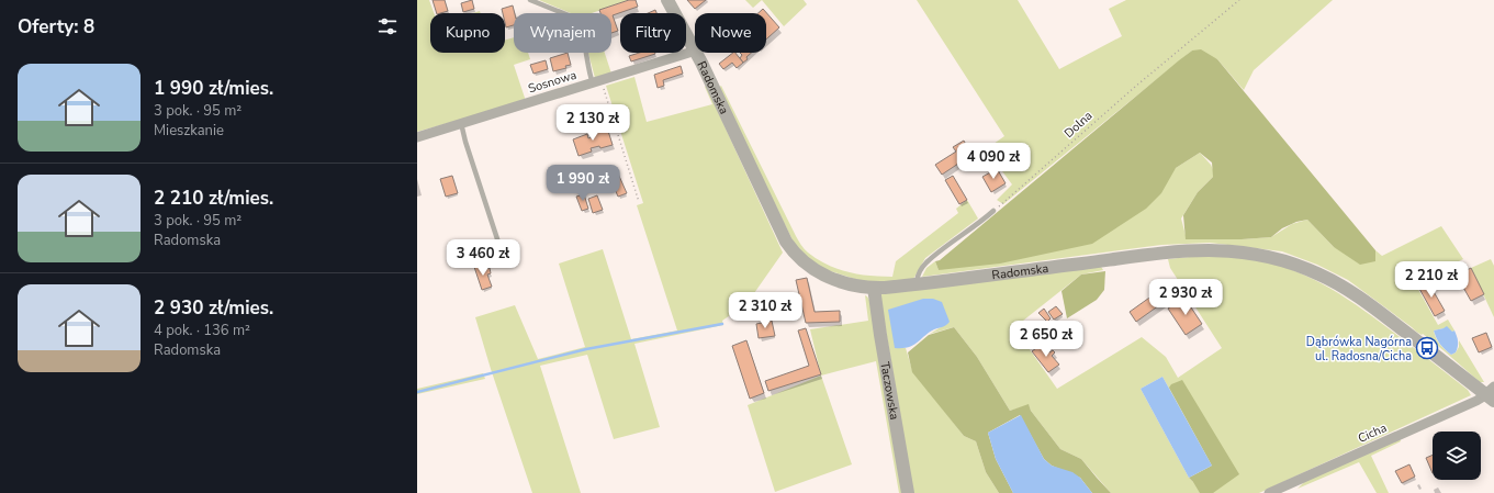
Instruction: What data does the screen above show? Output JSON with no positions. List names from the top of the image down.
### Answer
{
  "streets": {
    "street": [
      "Sosnowa",
      "Radomska",
      "Taczowska",
      "Cicha"
    ],
    "path": ["Dolna"]
  },
  "crossings": [
    ["Radomska", "Taczowska"],
    ["Radomska", "Cicha"]
  ],
  "places": {
    "bus stop": ["Dąbrówka Nagórna ul. Radosna/Cicha"]
  },
  "page": {
    "heading": "Oferty: 8",
    "chip": [
      "Kupno",
      "Wynajem",
      "Filtry",
      "Nowe"
    ],
    "list": [
      {
        "name": "1 990 zł/mies.",
        "note": "3 pok. · 95 m² · Mieszkanie"
      },
      {
        "name": "2 210 zł/mies.",
        "note": "3 pok. · 95 m² · Radomska"
      },
      {
        "name": "2 930 zł/mies.",
        "note": "4 pok. · 136 m² · Radomska"
      }
    ],
    "price": [
      "2 130 zł",
      "4 090 zł",
      "1 990 zł",
      "3 460 zł",
      "2 210 zł",
      "2 930 zł",
      "2 310 zł",
      "2 650 zł"
    ]
  }
}
